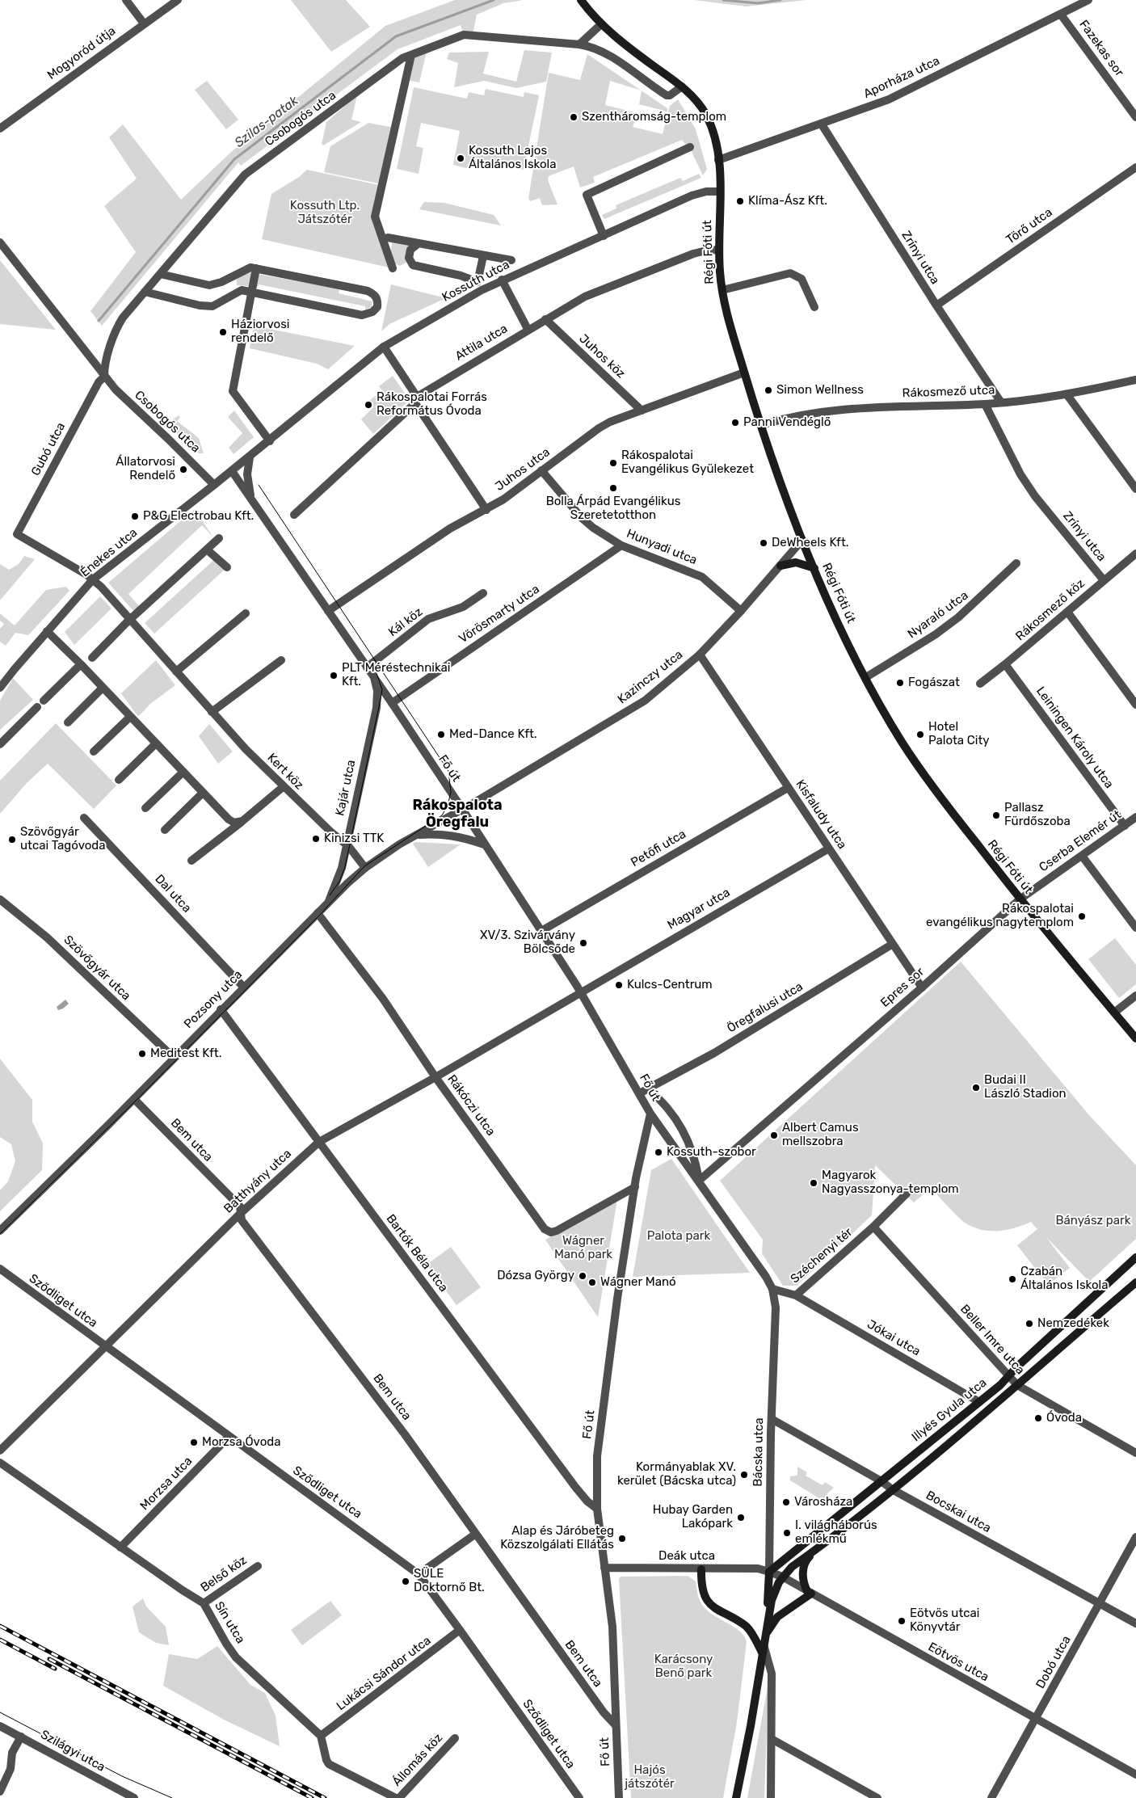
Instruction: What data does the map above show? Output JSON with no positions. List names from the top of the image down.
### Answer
{
  "streets": {
    "main road": ["Régi Fóti út", "Illyés Gyula utca", "Bácska utca"],
    "street": [
      "Fazekas sor",
      "Mogyoród útja",
      "Aporháza utca",
      "Csobogós utca",
      "Törő utca",
      "Zrínyi utca",
      "Kossuth utca",
      "Attila utca",
      "Juhos köz",
      "Rákosmező utca",
      "Gubó utca",
      "Juhos utca",
      "Hunyadi utca",
      "Énekes utca",
      "Rákosmező köz",
      "Vörösmarty utca",
      "Nyaraló utca",
      "Kál köz",
      "Kazinczy utca",
      "Leiningen Károly utca",
      "Fő út",
      "Kert köz",
      "Kajár utca",
      "Kisfaludy utca",
      "Cserba Elemér út",
      "Petőfi utca",
      "Dal utca",
      "Magyar utca",
      "Szövőgyár utca",
      "Epres sor",
      "Pozsony utca",
      "Öregfalusi utca",
      "Rákóczi utca",
      "Bem utca",
      "Batthyány utca",
      "Bartók Béla utca",
      "Széchenyi tér",
      "Sződliget utca",
      "Jókai utca",
      "Beller Imre utca",
      "Morzsa utca",
      "Bocskai utca",
      "Deák utca",
      "Belső köz",
      "Sín utca",
      "Eötvös utca",
      "Dobó utca",
      "Lukácsi Sándor utca",
      "Szilágyi utca",
      "Állomás köz"
    ]
  },
  "crossings": [
    ["Fazekas sor", "Aporháza utca"],
    ["Aporháza utca", "Régi Fóti út"],
    ["Aporháza utca", "Zrínyi utca"],
    ["Csobogós utca", "Kossuth utca"],
    ["Csobogós utca", "Gubó utca"],
    ["Csobogós utca", "Énekes utca"],
    ["Törő utca", "Zrínyi utca"],
    ["Régi Fóti út", "Kossuth utca"],
    ["Régi Fóti út", "Attila utca"],
    ["Régi Fóti út", "Rákosmező utca"],
    ["Régi Fóti út", "Juhos utca"],
    ["Régi Fóti út", "Nyaraló utca"],
    ["Régi Fóti út", "Kazinczy utca"],
    ["Régi Fóti út", "Cserba Elemér út"],
    ["Régi Fóti út", "Epres sor"],
    ["Zrínyi utca", "Rákosmező utca"],
    ["Zrínyi utca", "Rákosmező köz"],
    ["Kossuth utca", "Énekes utca"],
    ["Kossuth utca", "Fő út"],
    ["Attila utca", "Juhos köz"],
    ["Juhos köz", "Juhos utca"],
    ["Gubó utca", "Kert köz"],
    ["Juhos utca", "Hunyadi utca"],
    ["Juhos utca", "Fő út"],
    ["Hunyadi utca", "Vörösmarty utca"],
    ["Hunyadi utca", "Kazinczy utca"],
    ["Énekes utca", "Kert köz"],
    ["Rákosmező köz", "Leiningen Károly utca"],
    ["Vörösmarty utca", "Fő út"],
    ["Kál köz", "Fő út"],
    ["Kazinczy utca", "Fő út"],
    ["Kazinczy utca", "Kisfaludy utca"],
    ["Kazinczy utca", "Pozsony utca"],
    ["Leiningen Károly utca", "Cserba Elemér út"],
    ["Fő út", "Kajár utca"],
    ["Fő út", "Petőfi utca"],
    ["Fő út", "Magyar utca"],
    ["Fő út", "Pozsony utca"],
    ["Fő út", "Rákóczi utca"],
    ["Fő út", "Bem utca"],
    ["Fő út", "Batthyány utca"],
    ["Fő út", "Bartók Béla utca"],
    ["Fő út", "Deák utca"],
    ["Kert köz", "Kajár utca"],
    ["Kert köz", "Pozsony utca"],
    ["Kajár utca", "Pozsony utca"],
    ["Kisfaludy utca", "Petőfi utca"],
    ["Kisfaludy utca", "Magyar utca"],
    ["Kisfaludy utca", "Epres sor"],
    ["Kisfaludy utca", "Öregfalusi utca"],
    ["Cserba Elemér út", "Epres sor"],
    ["Dal utca", "Pozsony utca"],
    ["Magyar utca", "Batthyány utca"],
    ["Szövőgyár utca", "Pozsony utca"],
    ["Pozsony utca", "Rákóczi utca"],
    ["Pozsony utca", "Bem utca"],
    ["Pozsony utca", "Bartók Béla utca"],
    ["Rákóczi utca", "Batthyány utca"],
    ["Bem utca", "Batthyány utca"],
    ["Batthyány utca", "Bartók Béla utca"],
    ["Batthyány utca", "Sződliget utca"],
    ["Széchenyi tér", "Jókai utca"],
    ["Széchenyi tér", "Beller Imre utca"],
    ["Széchenyi tér", "Bácska utca"],
    ["Sződliget utca", "Morzsa utca"],
    ["Sződliget utca", "Lukácsi Sándor utca"],
    ["Jókai utca", "Illyés Gyula utca"],
    ["Beller Imre utca", "Illyés Gyula utca"],
    ["Illyés Gyula utca", "Bácska utca"],
    ["Illyés Gyula utca", "Bocskai utca"],
    ["Illyés Gyula utca", "Deák utca"],
    ["Illyés Gyula utca", "Eötvös utca"],
    ["Bácska utca", "Bocskai utca"],
    ["Bácska utca", "Deák utca"],
    ["Bácska utca", "Eötvös utca"],
    ["Morzsa utca", "Sín utca"],
    ["Bocskai utca", "Dobó utca"],
    ["Deák utca", "Eötvös utca"],
    ["Belső köz", "Sín utca"],
    ["Sín utca", "Lukácsi Sándor utca"],
    ["Eötvös utca", "Dobó utca"]
  ],
  "districts": ["Rákospalota Öregfalu"],
  "water": ["Szilas-patak"],
  "parks": [
    "Kossuth Ltp. Játszótér",
    "Bányász park",
    "Palota park",
    "Wágner Manó park",
    "Karácsony Benő park",
    "Hajós játszótér"
  ],
  "places": [
    "Szentháromság-templom",
    "Kossuth Lajos Általános Iskola",
    "Klíma-Ász Kft.",
    "Háziorvosi rendelő",
    "Simon Wellness",
    "Rákospalotai Forrás Református Óvoda",
    "Panni Vendéglő",
    "Rákospalotai Evangélikus Gyülekezet",
    "Állatorvosi Rendelő",
    "Bolla Árpád Evangélikus Szeretetotthon",
    "P&G Electrobau Kft.",
    "DeWheels Kft.",
    "PLT Méréstechnikai Kft.",
    "Fogászat",
    "Med-Dance Kft.",
    "Hotel Palota City",
    "Pallasz Fürdőszoba",
    "Kinizsi TTK",
    "Szövőgyár utcai Tagóvoda",
    "Rákospalotai evangélikus nagytemplom",
    "XV/3. Szivárvány Bölcsőde",
    "Kulcs-Centrum",
    "Meditest Kft.",
    "Budai II László Stadion",
    "Albert Camus mellszobra",
    "Kossuth-szobor",
    "Magyarok Nagyasszonya-templom",
    "Dózsa György",
    "Czabán Általános Iskola",
    "Wágner Manó",
    "Nemzedékek",
    "Óvoda",
    "Morzsa Óvoda",
    "Kormányablak XV. kerület (Bácska utca)",
    "Városháza",
    "Hubay Garden Lakópark",
    "I. világháborús emlékmű",
    "Alap és Járóbeteg Közszolgálati Ellátás",
    "SÜLE Doktornő Bt.",
    "Eötvös utcai Könyvtár"
  ]
}
